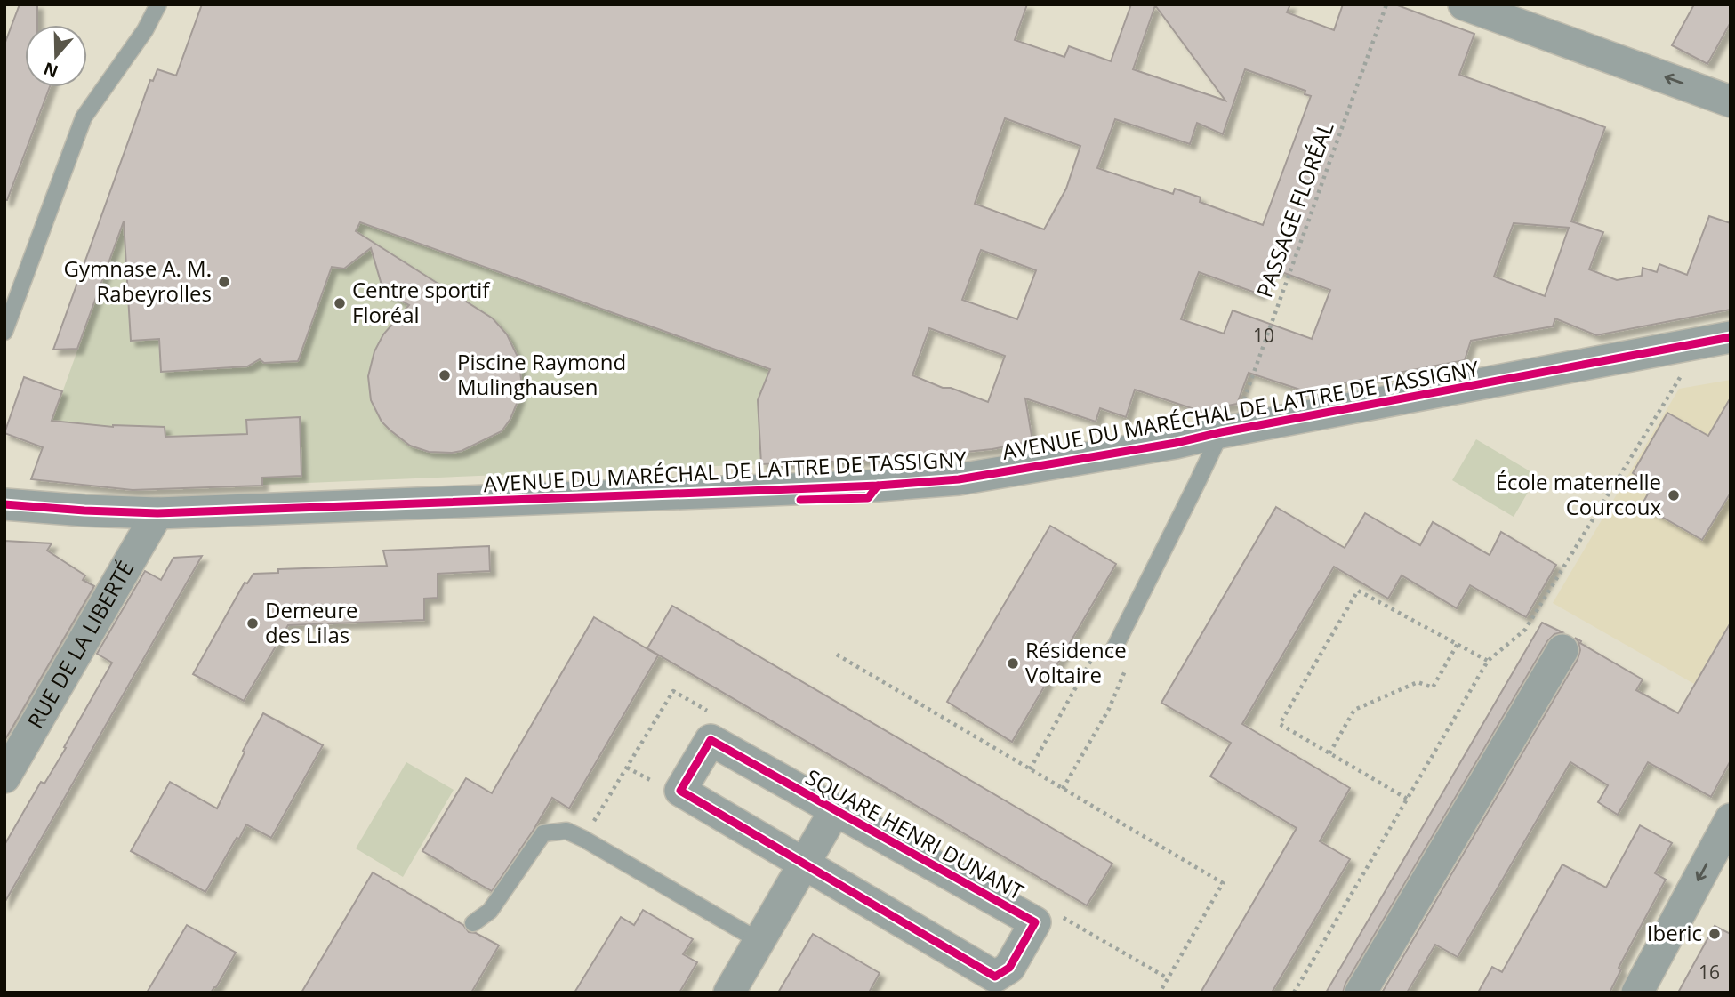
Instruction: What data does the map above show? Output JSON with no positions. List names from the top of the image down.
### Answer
{
  "streets": {
    "street": ["AVENUE DU MARÉCHAL DE LATTRE DE TASSIGNY", "RUE DE LA LIBERTÉ", "SQUARE HENRI DUNANT"],
    "path": ["PASSAGE FLORÉAL"]
  },
  "crossings": [
    ["PASSAGE FLORÉAL", "AVENUE DU MARÉCHAL DE LATTRE DE TASSIGNY"],
    ["AVENUE DU MARÉCHAL DE LATTRE DE TASSIGNY", "RUE DE LA LIBERTÉ"]
  ],
  "places": [
    "Gymnase A. M. Rabeyrolles",
    "Centre sportif Floréal",
    "Piscine Raymond Mulinghausen",
    "École maternelle Courcoux",
    "Demeure des Lilas",
    "Résidence Voltaire",
    "Iberic"
  ],
  "house_numbers": ["10", "16"],
  "north": "bottom"
}
